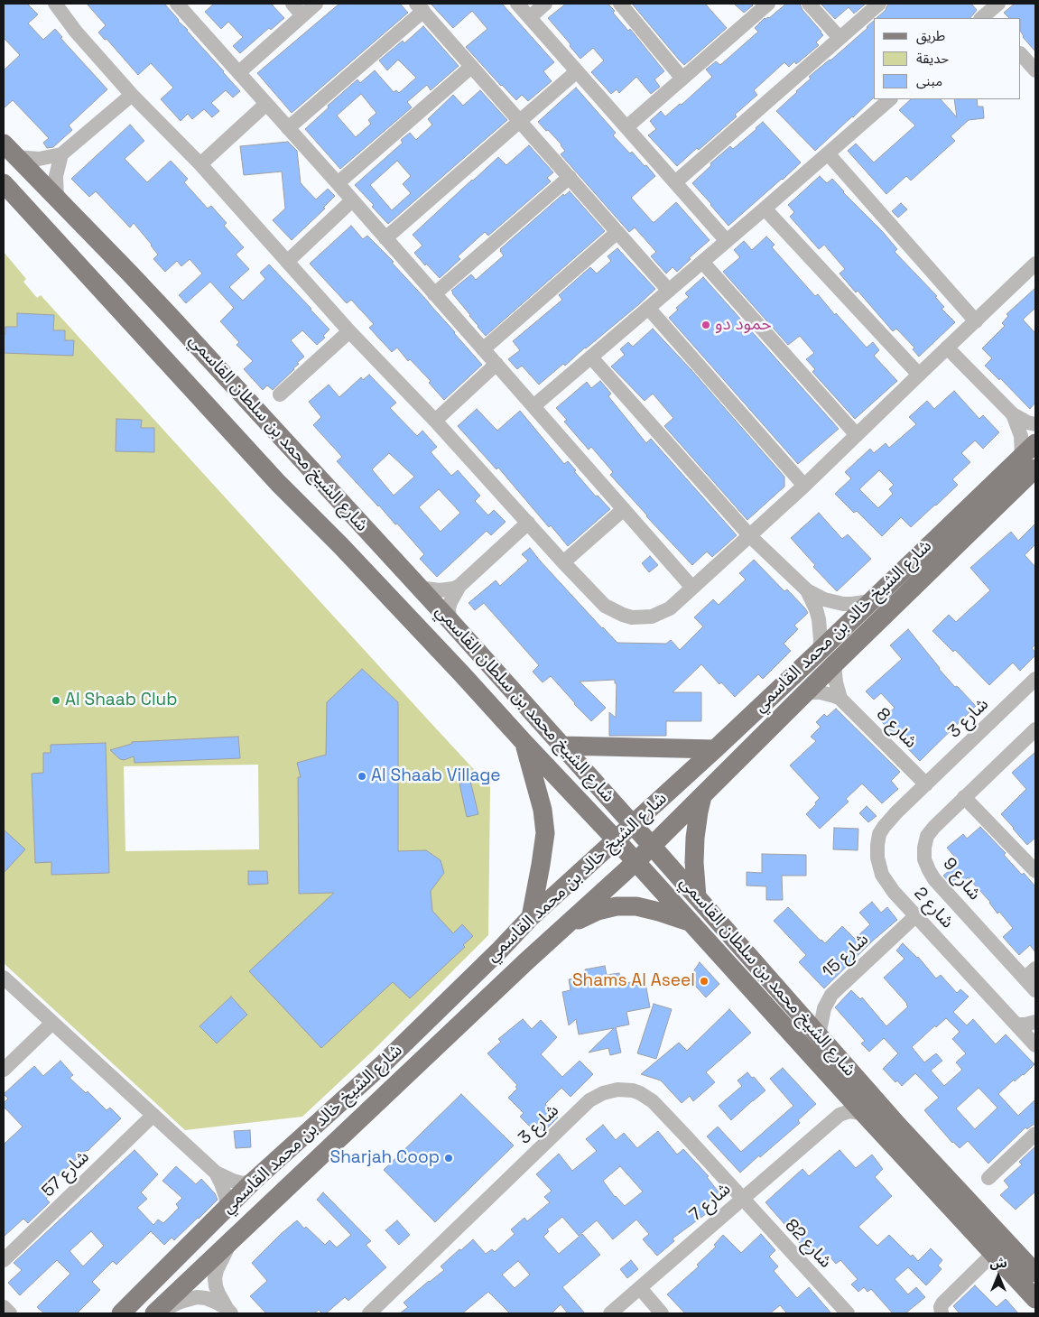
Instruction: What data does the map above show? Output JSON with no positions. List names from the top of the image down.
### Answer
{
  "streets": {
    "main road": ["شارع الشيخ محمد بن سلطان القاسمي", "شارع الشيخ خالد بن محمد القاسمي"],
    "street": [
      "شارع 3",
      "شارع 8",
      "شارع 9",
      "شارع 2",
      "شارع 15",
      "شارع 57",
      "شارع 7",
      "شارع 82"
    ]
  },
  "crossings": [
    ["شارع الشيخ محمد بن سلطان القاسمي", "شارع الشيخ خالد بن محمد القاسمي"],
    ["شارع الشيخ محمد بن سلطان القاسمي", "شارع 15"],
    ["شارع الشيخ محمد بن سلطان القاسمي", "شارع 7"],
    ["شارع الشيخ خالد بن محمد القاسمي", "شارع 8"],
    ["شارع 3", "شارع 8"],
    ["شارع 3", "شارع 2"],
    ["شارع 3", "شارع 7"],
    ["شارع 3", "شارع 82"],
    ["شارع 8", "شارع 2"],
    ["شارع 2", "شارع 15"],
    ["شارع 7", "شارع 82"]
  ],
  "places": [
    "حمود دو",
    "Al Shaab Club",
    "Al Shaab Village",
    "Shams Al Aseel",
    "Sharjah Coop"
  ],
  "legend": ["طريق", "حديقة", "مبنى"],
  "north": "top"
}
